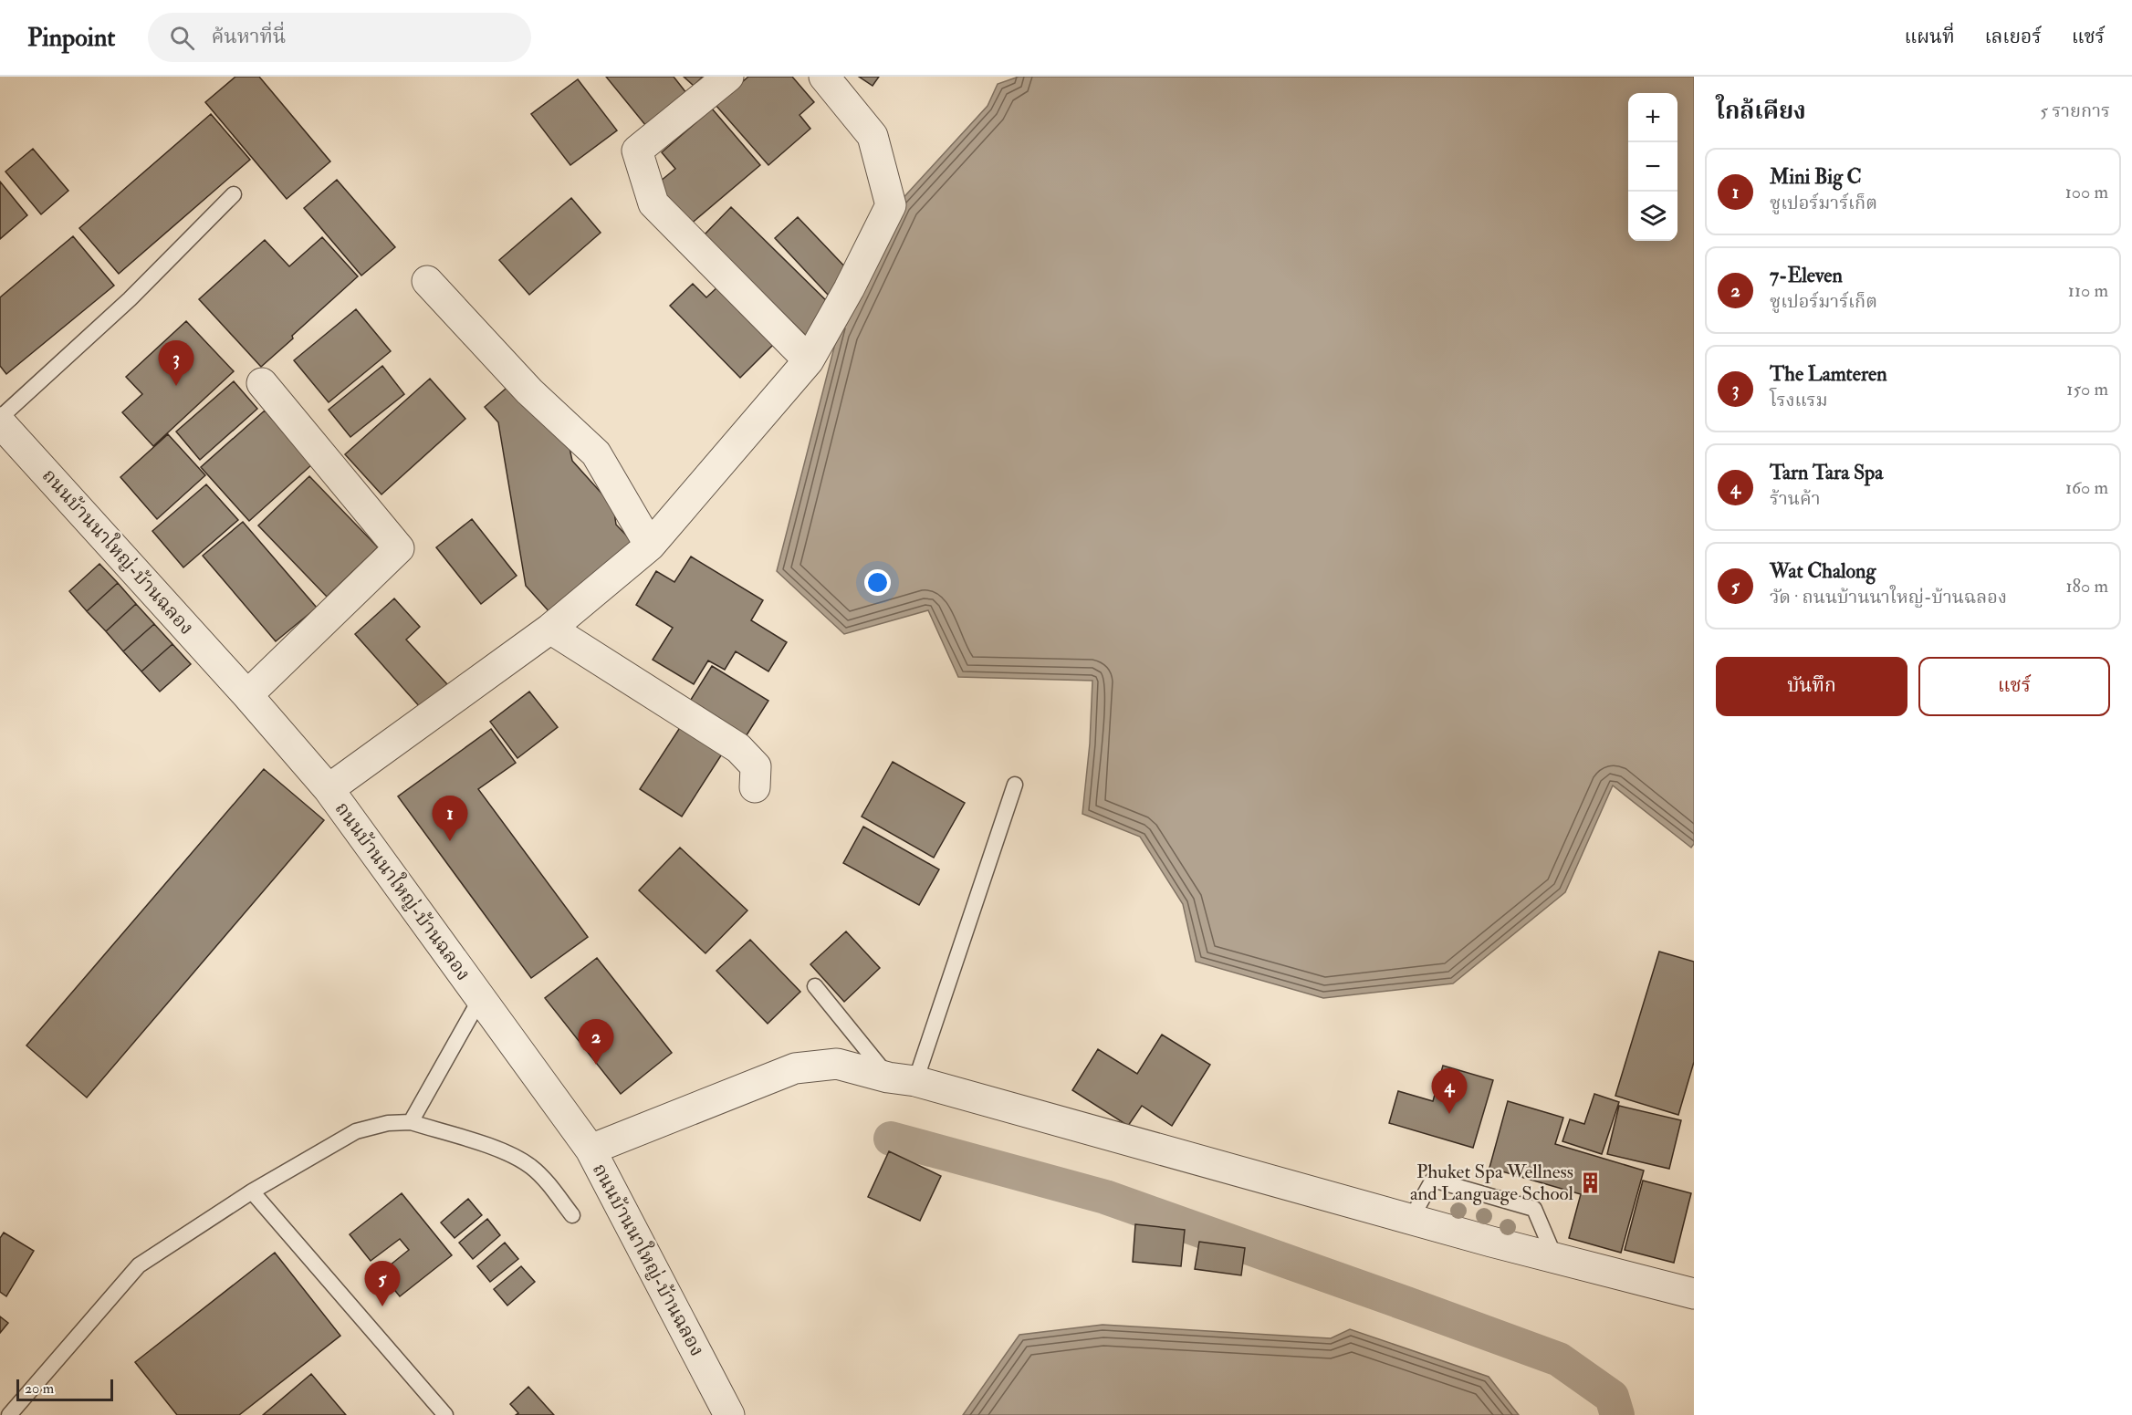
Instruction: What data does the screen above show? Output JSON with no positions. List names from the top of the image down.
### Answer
{
  "streets": {
    "street": ["ถนนบ้านนาใหญ่-บ้านฉลอง"]
  },
  "places": {
    "building": ["Phuket Spa Wellness and Language School"]
  },
  "scale_bar": "20 m",
  "page": {
    "header": "Pinpoint",
    "search": "ค้นหาที่นี่",
    "nav": ["แผนที่", "เลเยอร์", "แชร์"],
    "heading": ["ใกล้เคียง", "5 รายการ"],
    "map_buttons": ["+", "−"],
    "list": [
      {
        "mark": "1",
        "name": "Mini Big C",
        "note": "ซูเปอร์มาร์เก็ต",
        "value": "100 m"
      },
      {
        "mark": "2",
        "name": "7-Eleven",
        "note": "ซูเปอร์มาร์เก็ต",
        "value": "110 m"
      },
      {
        "mark": "3",
        "name": "The Lamteren",
        "note": "โรงแรม",
        "value": "150 m"
      },
      {
        "mark": "4",
        "name": "Tarn Tara Spa",
        "note": "ร้านค้า",
        "value": "160 m"
      },
      {
        "mark": "5",
        "name": "Wat Chalong",
        "note": "วัด · ถนนบ้านนาใหญ่-บ้านฉลอง",
        "value": "180 m"
      }
    ],
    "pins": [
      "3",
      "1",
      "2",
      "4",
      "5"
    ],
    "buttons": ["บันทึก", "แชร์"],
    "scale": "20 m"
  }
}
